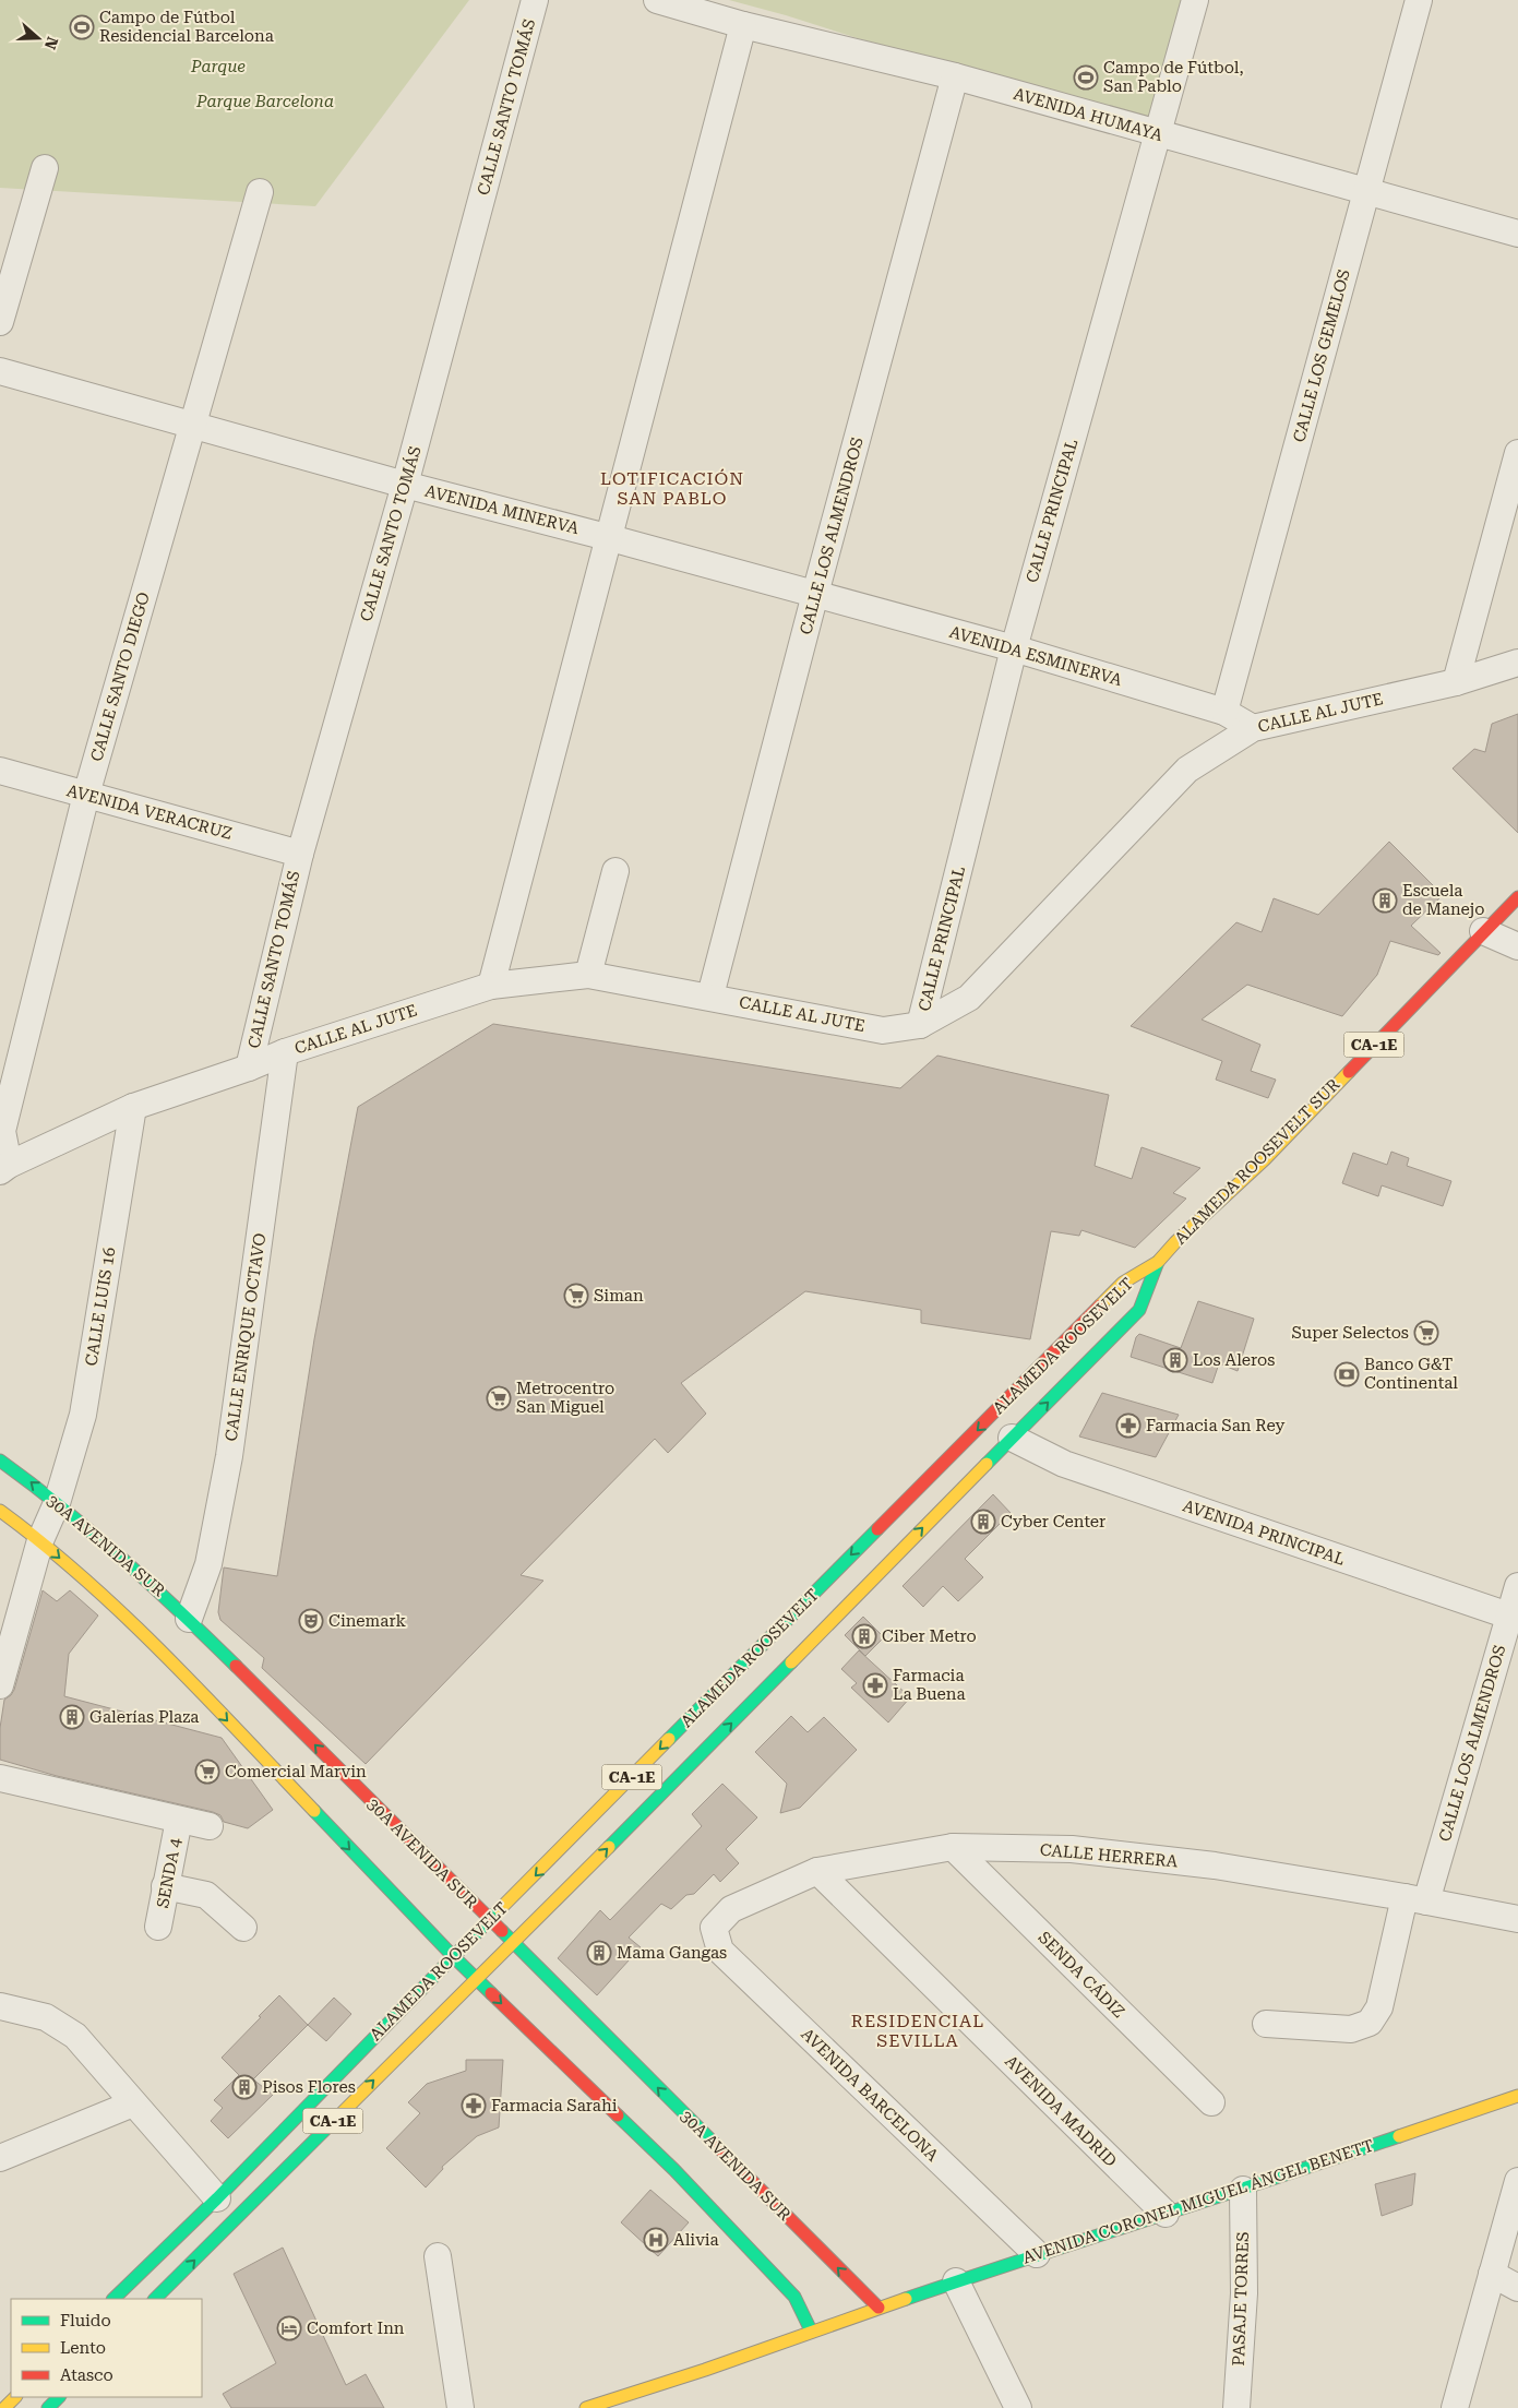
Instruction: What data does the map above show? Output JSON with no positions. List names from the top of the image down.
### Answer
{
  "streets": {
    "main road": [
      "CA-1E",
      "ALAMEDA ROOSEVELT SUR",
      "ALAMEDA ROOSEVELT",
      "30A AVENIDA SUR",
      "AVENIDA CORONEL MIGUEL ÁNGEL BENETT"
    ],
    "street": [
      "CALLE SANTO TOMÁS",
      "AVENIDA HUMAYA",
      "CALLE LOS GEMELOS",
      "AVENIDA MINERVA",
      "CALLE PRINCIPAL",
      "CALLE LOS ALMENDROS",
      "AVENIDA ESMINERVA",
      "CALLE SANTO DIEGO",
      "CALLE AL JUTE",
      "AVENIDA VERACRUZ",
      "CALLE LUIS 16",
      "CALLE ENRIQUE OCTAVO",
      "AVENIDA PRINCIPAL",
      "CALLE HERRERA",
      "SENDA 4",
      "SENDA CÁDIZ",
      "AVENIDA BARCELONA",
      "AVENIDA MADRID",
      "PASAJE TORRES"
    ]
  },
  "crossings": [
    ["CALLE SANTO TOMÁS", "AVENIDA MINERVA"],
    ["CALLE SANTO TOMÁS", "CALLE AL JUTE"],
    ["CALLE SANTO TOMÁS", "AVENIDA VERACRUZ"],
    ["AVENIDA HUMAYA", "CALLE LOS GEMELOS"],
    ["AVENIDA HUMAYA", "CALLE PRINCIPAL"],
    ["AVENIDA HUMAYA", "CALLE LOS ALMENDROS"],
    ["CALLE LOS GEMELOS", "AVENIDA ESMINERVA"],
    ["AVENIDA MINERVA", "CALLE LOS ALMENDROS"],
    ["AVENIDA MINERVA", "AVENIDA ESMINERVA"],
    ["AVENIDA MINERVA", "CALLE SANTO DIEGO"],
    ["CALLE PRINCIPAL", "AVENIDA ESMINERVA"],
    ["CALLE PRINCIPAL", "CALLE AL JUTE"],
    ["CALLE LOS ALMENDROS", "AVENIDA ESMINERVA"],
    ["CALLE LOS ALMENDROS", "CALLE AL JUTE"],
    ["CALLE LOS ALMENDROS", "AVENIDA PRINCIPAL"],
    ["CALLE LOS ALMENDROS", "CALLE HERRERA"],
    ["AVENIDA ESMINERVA", "CALLE AL JUTE"],
    ["CALLE SANTO DIEGO", "CALLE AL JUTE"],
    ["CALLE SANTO DIEGO", "AVENIDA VERACRUZ"],
    ["CALLE AL JUTE", "CALLE LUIS 16"],
    ["CALLE AL JUTE", "CALLE ENRIQUE OCTAVO"],
    ["ALAMEDA ROOSEVELT SUR", "ALAMEDA ROOSEVELT"],
    ["CALLE LUIS 16", "30A AVENIDA SUR"],
    ["CALLE ENRIQUE OCTAVO", "30A AVENIDA SUR"],
    ["ALAMEDA ROOSEVELT", "AVENIDA PRINCIPAL"],
    ["ALAMEDA ROOSEVELT", "30A AVENIDA SUR"],
    ["30A AVENIDA SUR", "AVENIDA CORONEL MIGUEL ÁNGEL BENETT"],
    ["CALLE HERRERA", "SENDA CÁDIZ"],
    ["CALLE HERRERA", "AVENIDA BARCELONA"],
    ["CALLE HERRERA", "AVENIDA MADRID"],
    ["AVENIDA BARCELONA", "AVENIDA CORONEL MIGUEL ÁNGEL BENETT"],
    ["AVENIDA MADRID", "AVENIDA CORONEL MIGUEL ÁNGEL BENETT"],
    ["AVENIDA CORONEL MIGUEL ÁNGEL BENETT", "PASAJE TORRES"]
  ],
  "districts": ["LOTIFICACIÓN SAN PABLO", "RESIDENCIAL SEVILLA"],
  "parks": ["Parque", "Parque Barcelona"],
  "places": {
    "sports": ["Campo de Fútbol Residencial Barcelona", "Campo de Fútbol, San Pablo"],
    "building": [
      "Escuela de Manejo",
      "Los Aleros",
      "Cyber Center",
      "Ciber Metro",
      "Galerías Plaza",
      "Mama Gangas",
      "Pisos Flores"
    ],
    "supermarket": [
      "Siman",
      "Super Selectos",
      "Metrocentro San Miguel",
      "Comercial Marvin"
    ],
    "bank": ["Banco G&T Continental"],
    "pharmacy": ["Farmacia San Rey", "Farmacia La Buena", "Farmacia Sarahi"],
    "theatre": ["Cinemark"],
    "hospital": ["Alivia"],
    "hotel": ["Comfort Inn"]
  },
  "legend": ["Fluido", "Lento", "Atasco"],
  "north": "right"
}
